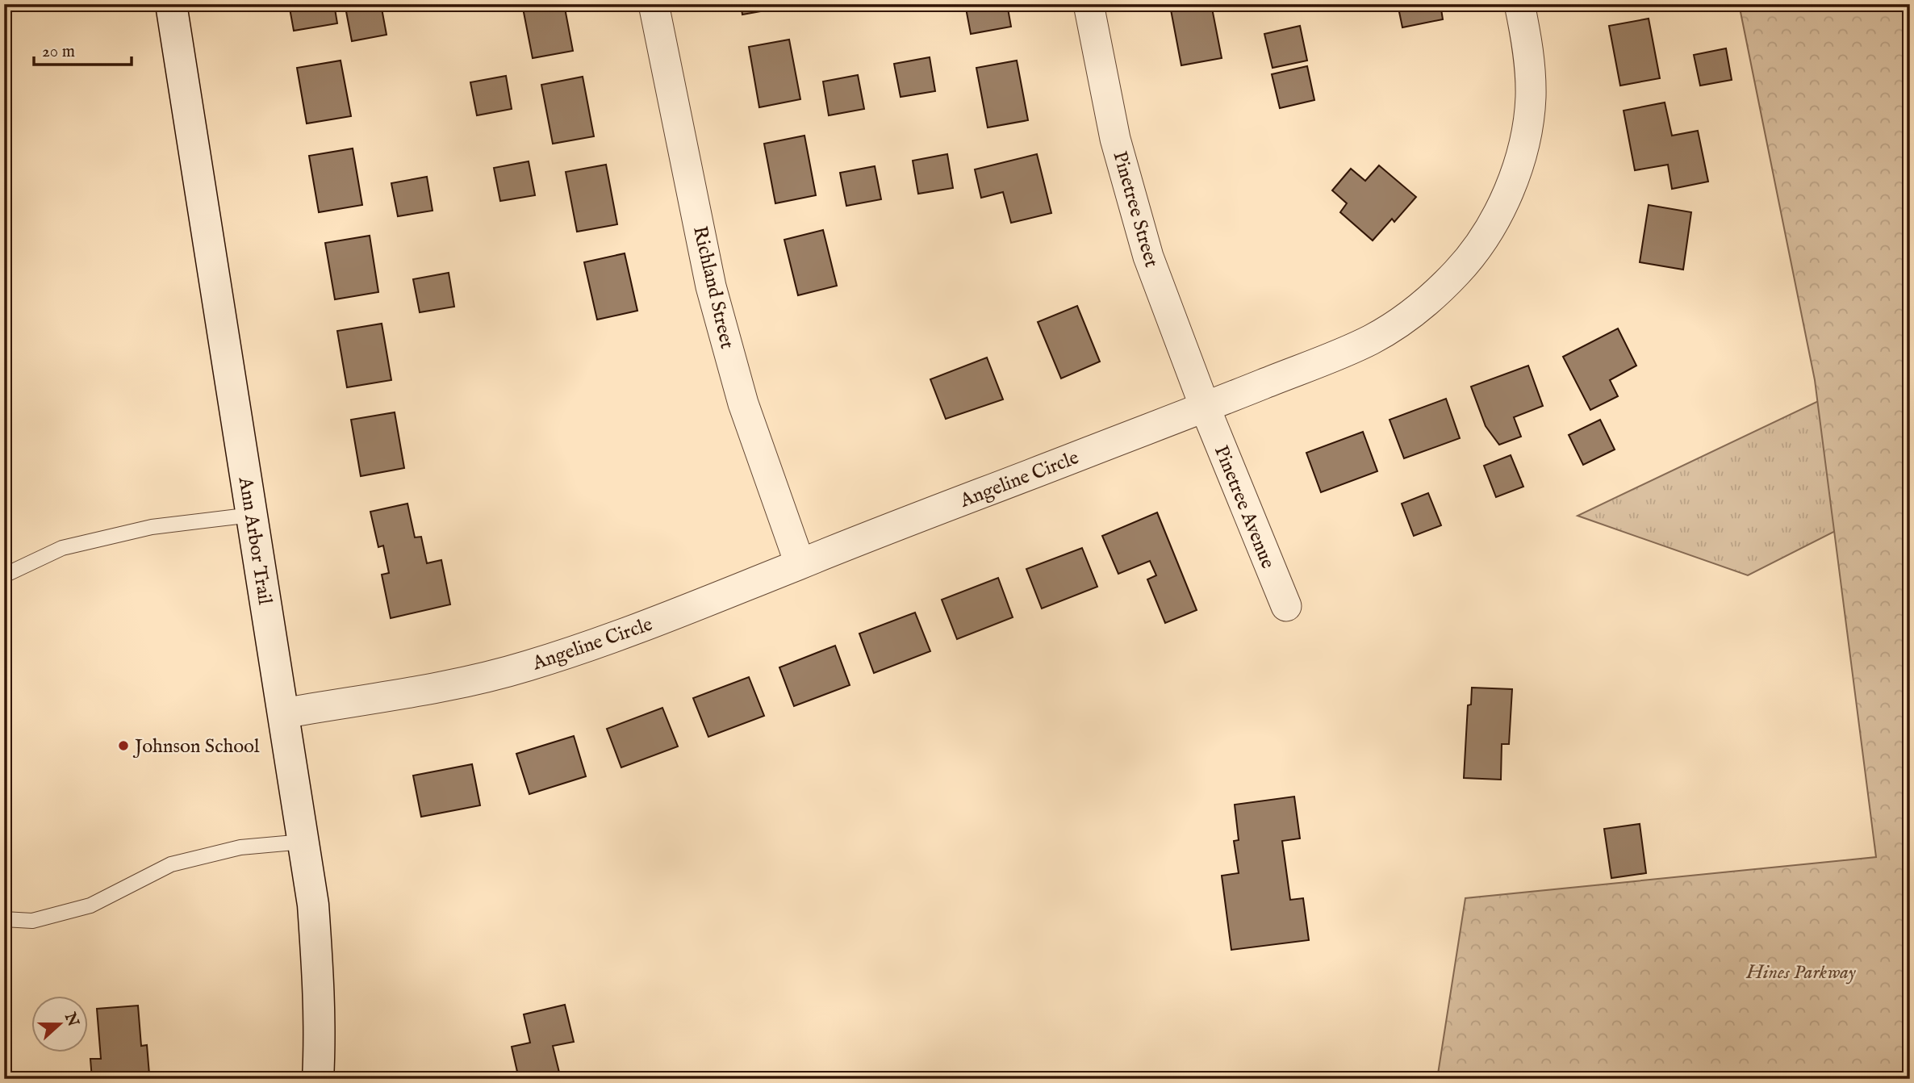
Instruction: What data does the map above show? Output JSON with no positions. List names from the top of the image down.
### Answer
{
  "streets": {
    "street": [
      "Pinetree Street",
      "Richland Street",
      "Angeline Circle",
      "Pinetree Avenue",
      "Ann Arbor Trail"
    ]
  },
  "crossings": [
    ["Pinetree Street", "Angeline Circle"],
    ["Pinetree Street", "Pinetree Avenue"],
    ["Richland Street", "Angeline Circle"],
    ["Angeline Circle", "Pinetree Avenue"],
    ["Angeline Circle", "Ann Arbor Trail"]
  ],
  "parks": ["Hines Parkway"],
  "places": ["Johnson School"],
  "scale_bar": "20 m",
  "north": "right"
}
